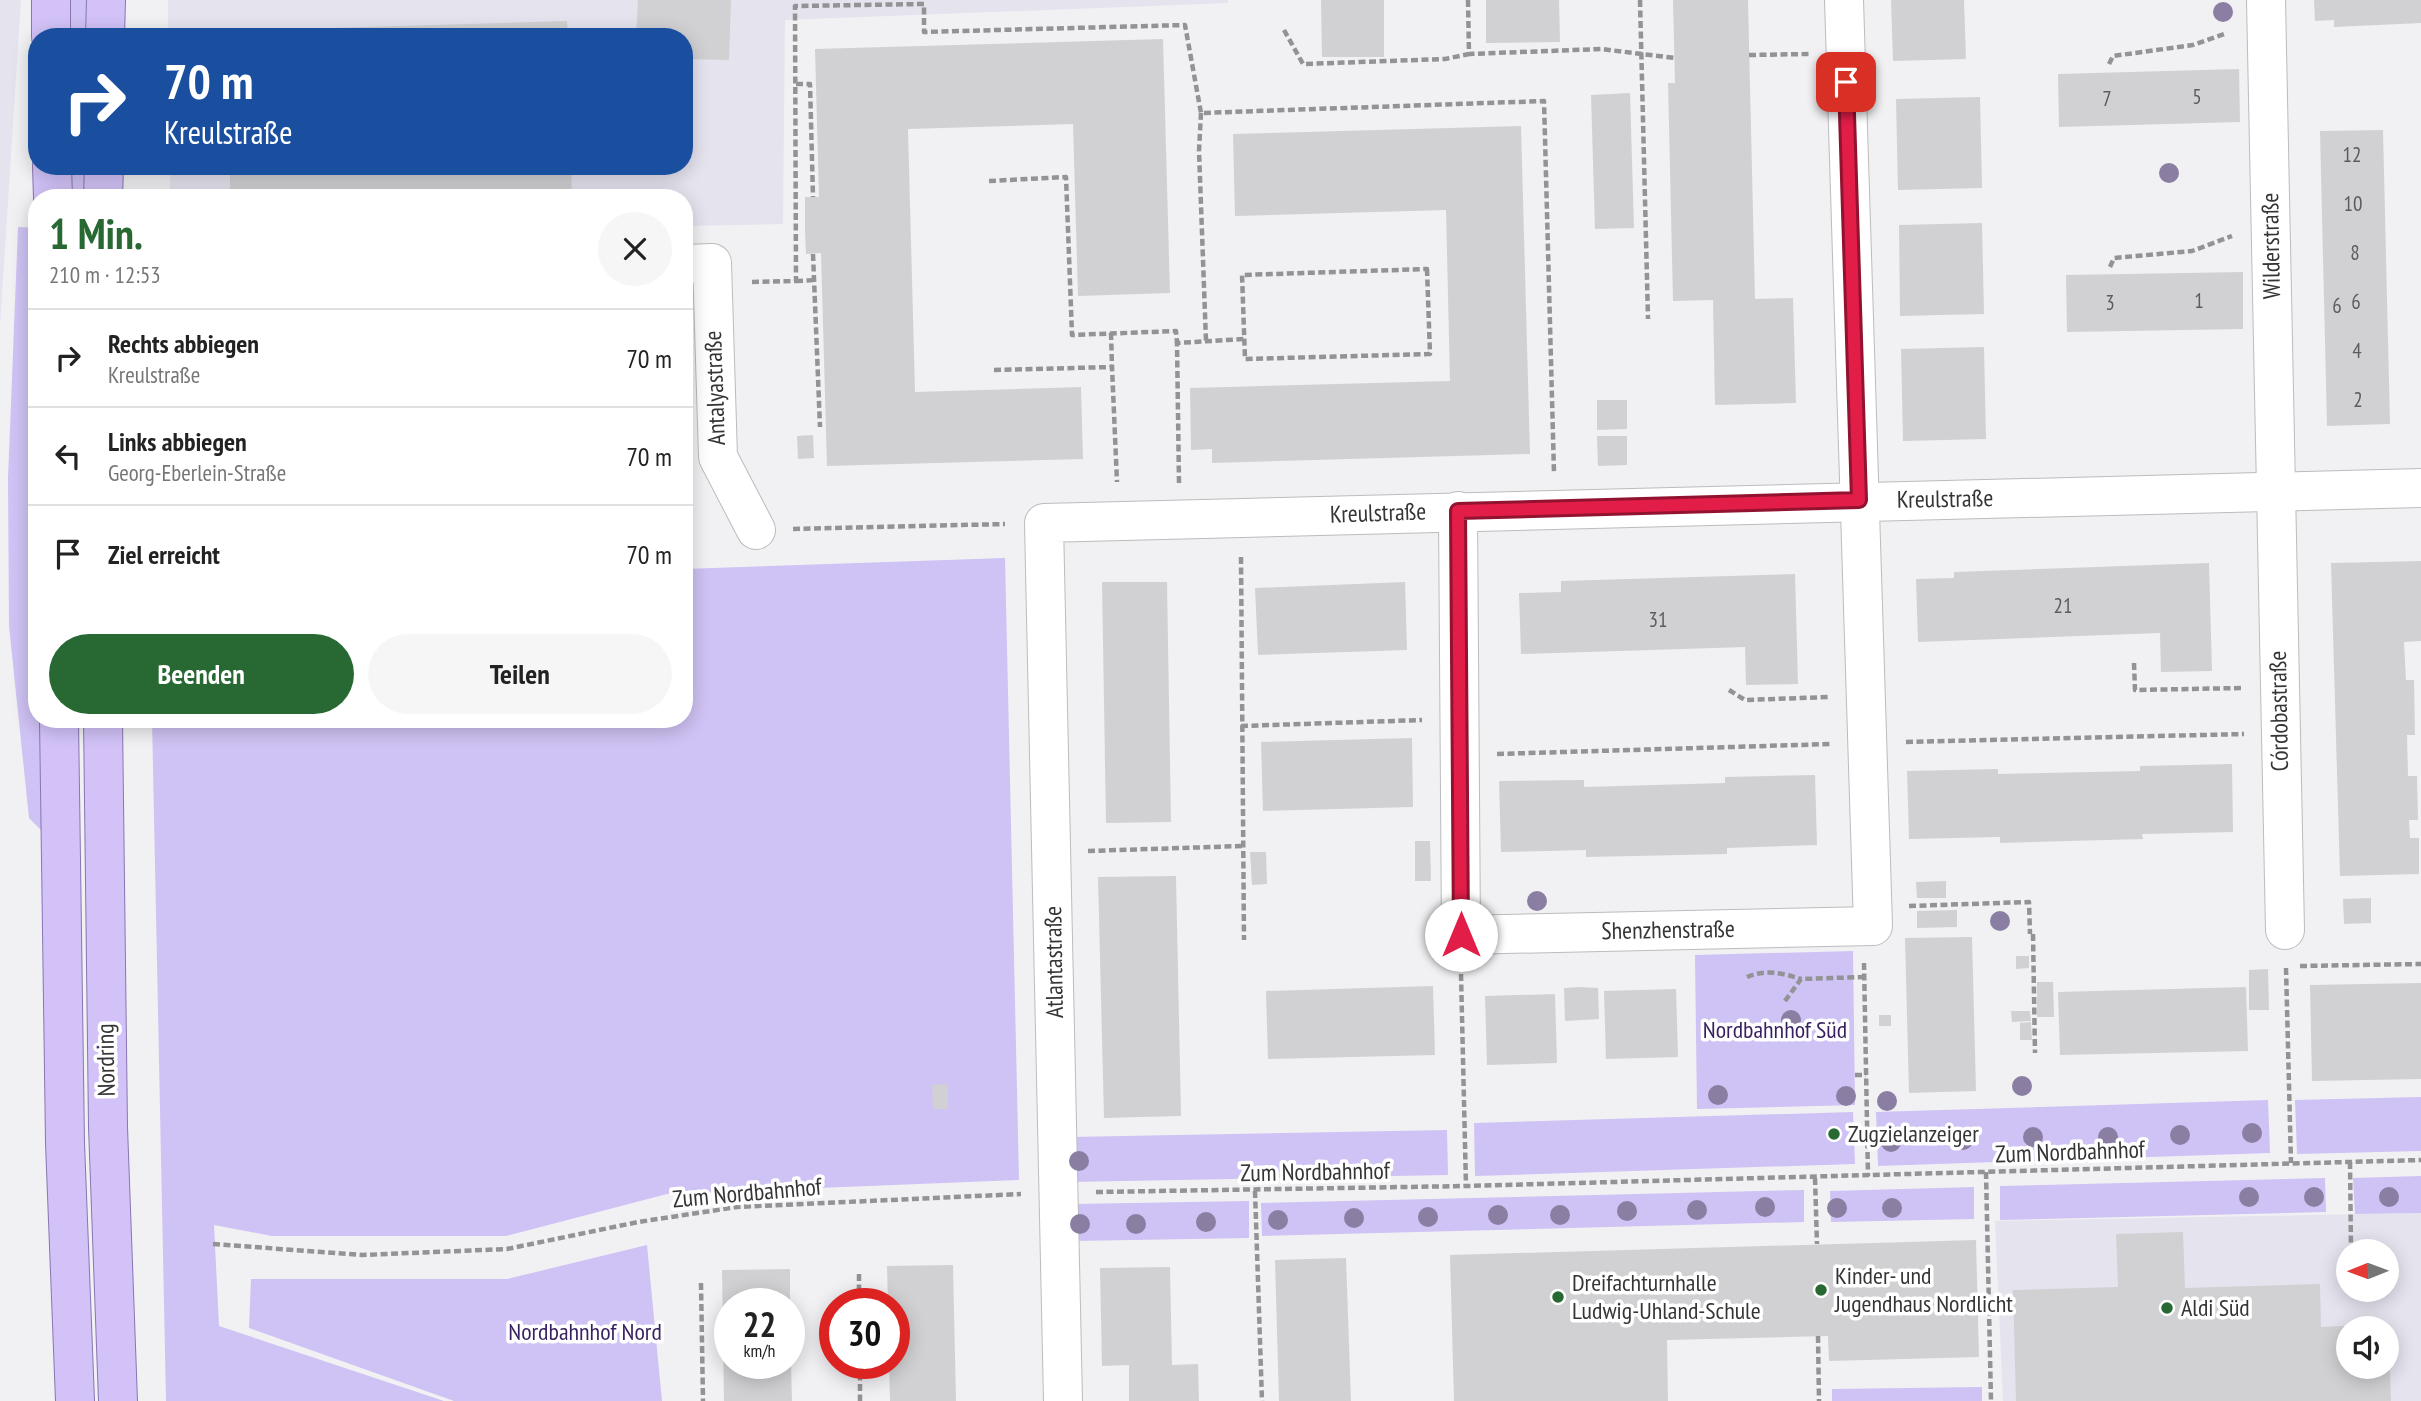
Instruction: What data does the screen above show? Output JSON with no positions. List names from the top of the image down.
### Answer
{
  "streets": {
    "main road": ["Nordring"],
    "street": [
      "Wilderstraße",
      "Antalyastraße",
      "Kreulstraße",
      "Córdobastraße",
      "Shenzhenstraße",
      "Atlantastraße"
    ],
    "path": ["Zum Nordbahnhof"]
  },
  "crossings": [
    ["Wilderstraße", "Kreulstraße"],
    ["Wilderstraße", "Córdobastraße"],
    ["Kreulstraße", "Córdobastraße"],
    ["Kreulstraße", "Atlantastraße"],
    ["Atlantastraße", "Zum Nordbahnhof"]
  ],
  "parks": ["Nordbahnhof Süd", "Nordbahnhof Nord"],
  "places": [
    "Zugzielanzeiger",
    "Kinder- und Jugendhaus Nordlicht",
    "Dreifachturnhalle Ludwig-Uhland-Schule",
    "Aldi Süd"
  ],
  "house_numbers": [
    "5",
    "7",
    "12",
    "10",
    "8",
    "1",
    "6",
    "3",
    "6",
    "4",
    "2",
    "21",
    "31"
  ],
  "north": "left",
  "page": {
    "turn": ["70 m", "Kreulstraße"],
    "heading": ["1 Min.", "210 m · 12:53"],
    "list": [
      {
        "name": "Rechts abbiegen",
        "note": "Kreulstraße",
        "value": "70 m"
      },
      {
        "name": "Links abbiegen",
        "note": "Georg-Eberlein-Straße",
        "value": "70 m"
      },
      {
        "name": "Ziel erreicht",
        "value": "70 m"
      }
    ],
    "buttons": ["Beenden", "Teilen"],
    "speed": "22 km/h",
    "limit": "30"
  }
}
